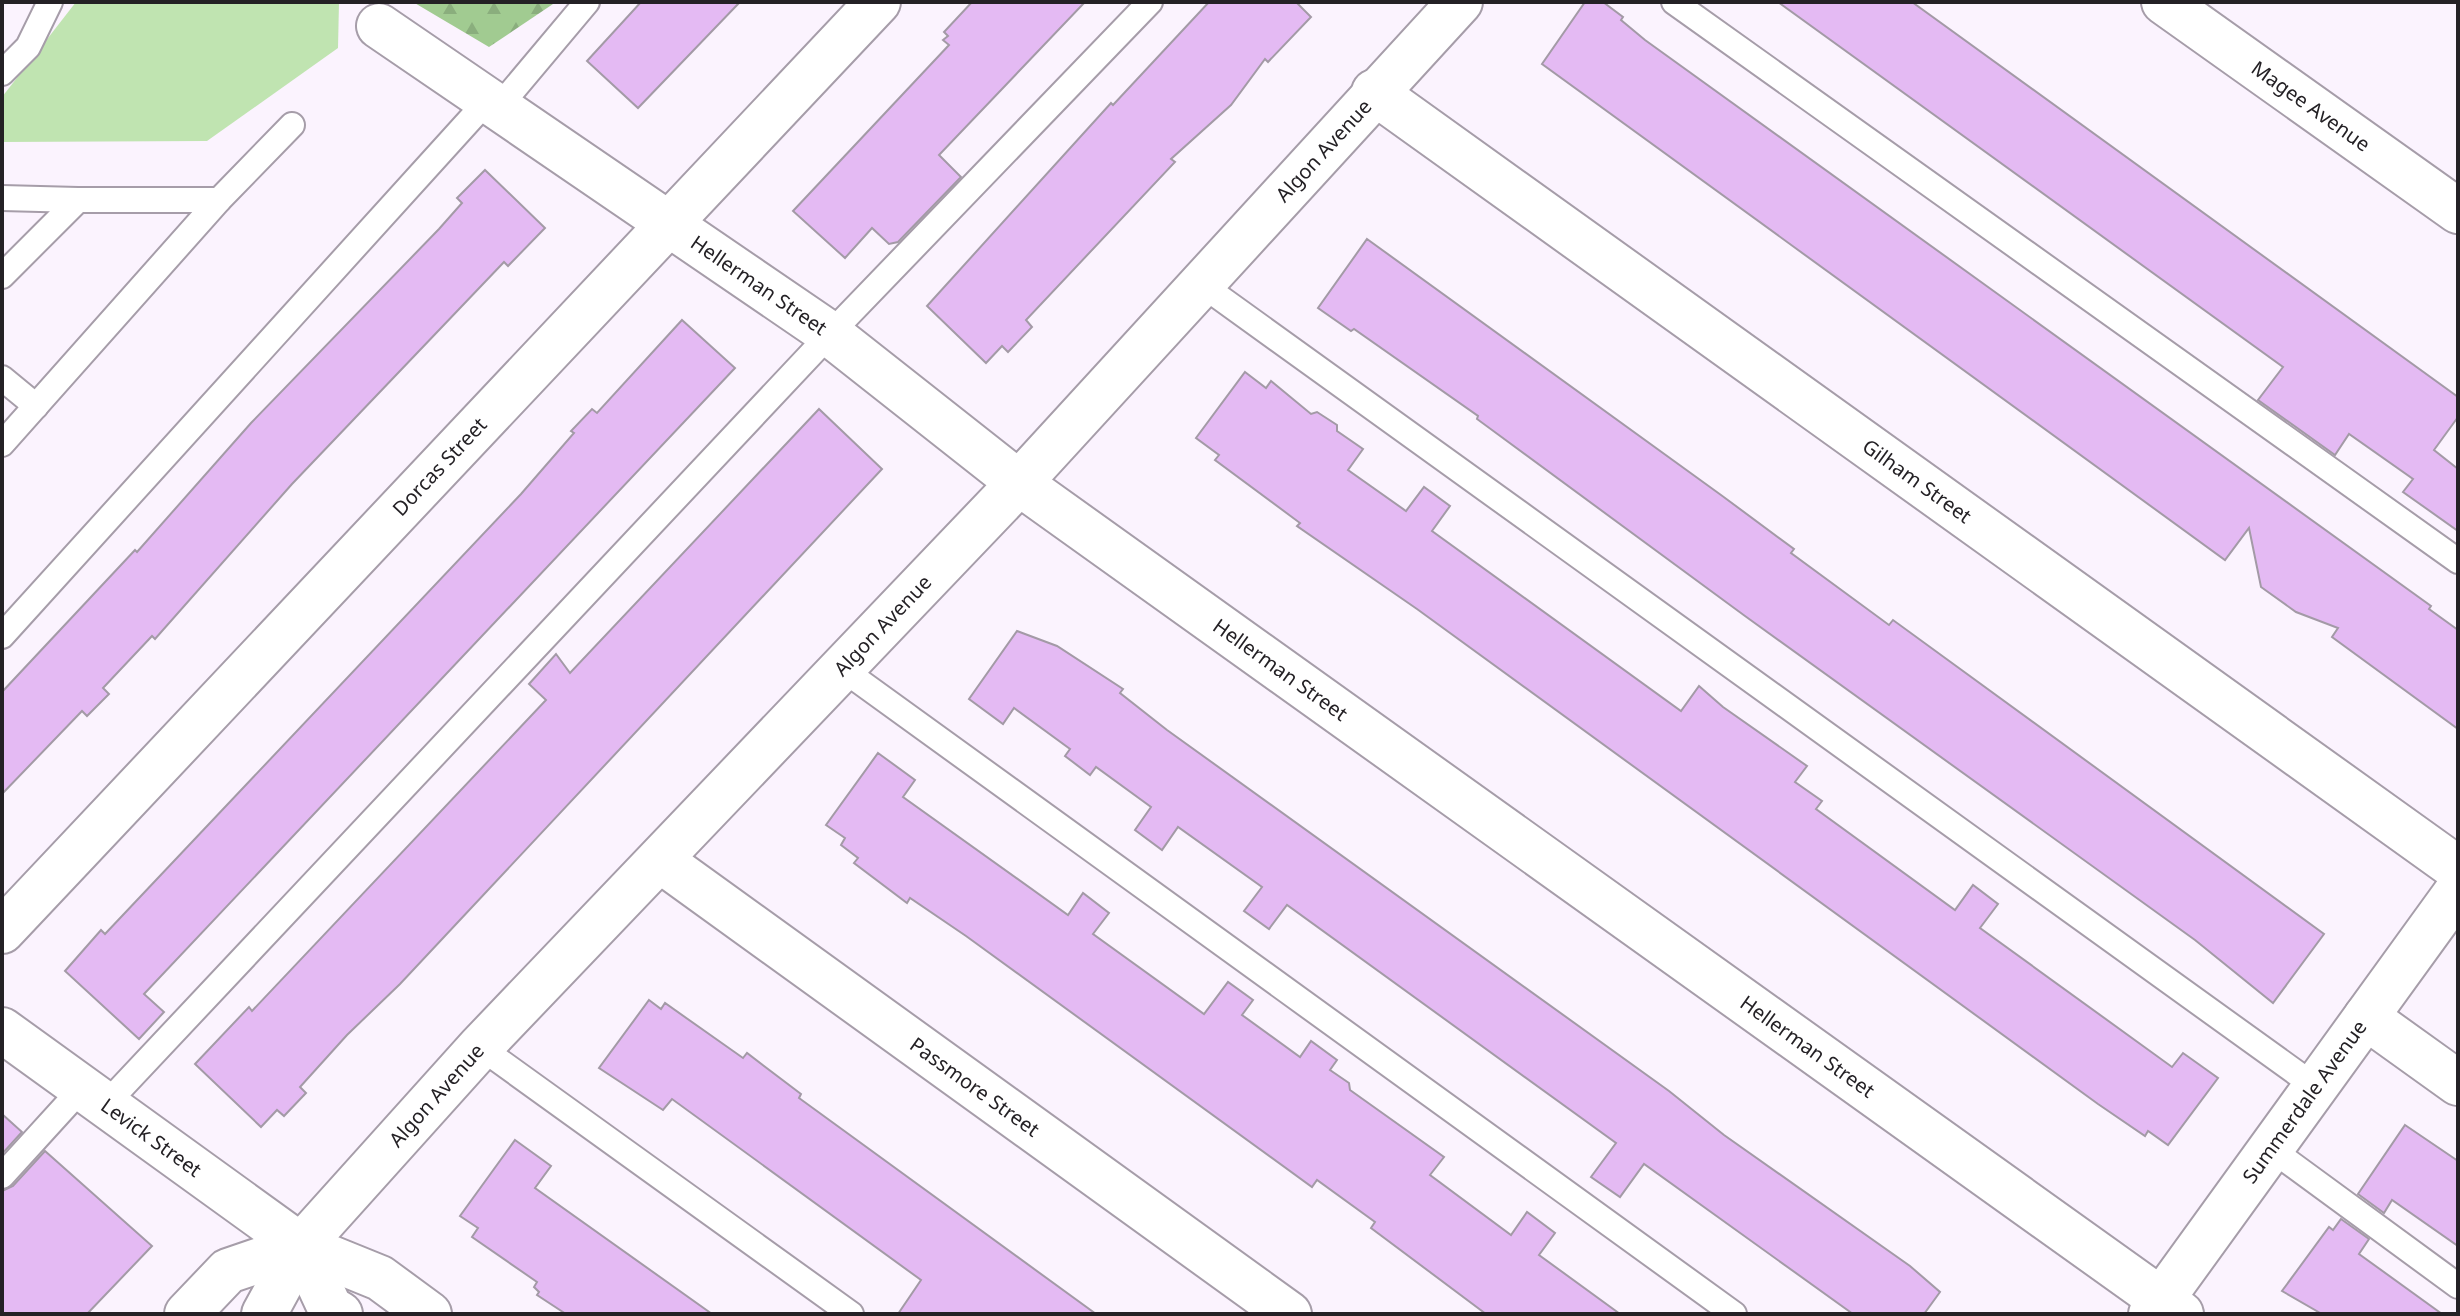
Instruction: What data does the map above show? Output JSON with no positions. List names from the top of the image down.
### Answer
{
  "streets": {
    "street": [
      "Magee Avenue",
      "Algon Avenue",
      "Hellerman Street",
      "Dorcas Street",
      "Gilham Street",
      "Passmore Street",
      "Summerdale Avenue",
      "Levick Street"
    ]
  },
  "crossings": [
    ["Algon Avenue", "Hellerman Street"],
    ["Algon Avenue", "Gilham Street"],
    ["Algon Avenue", "Passmore Street"],
    ["Algon Avenue", "Levick Street"],
    ["Hellerman Street", "Dorcas Street"],
    ["Hellerman Street", "Summerdale Avenue"]
  ]
}
